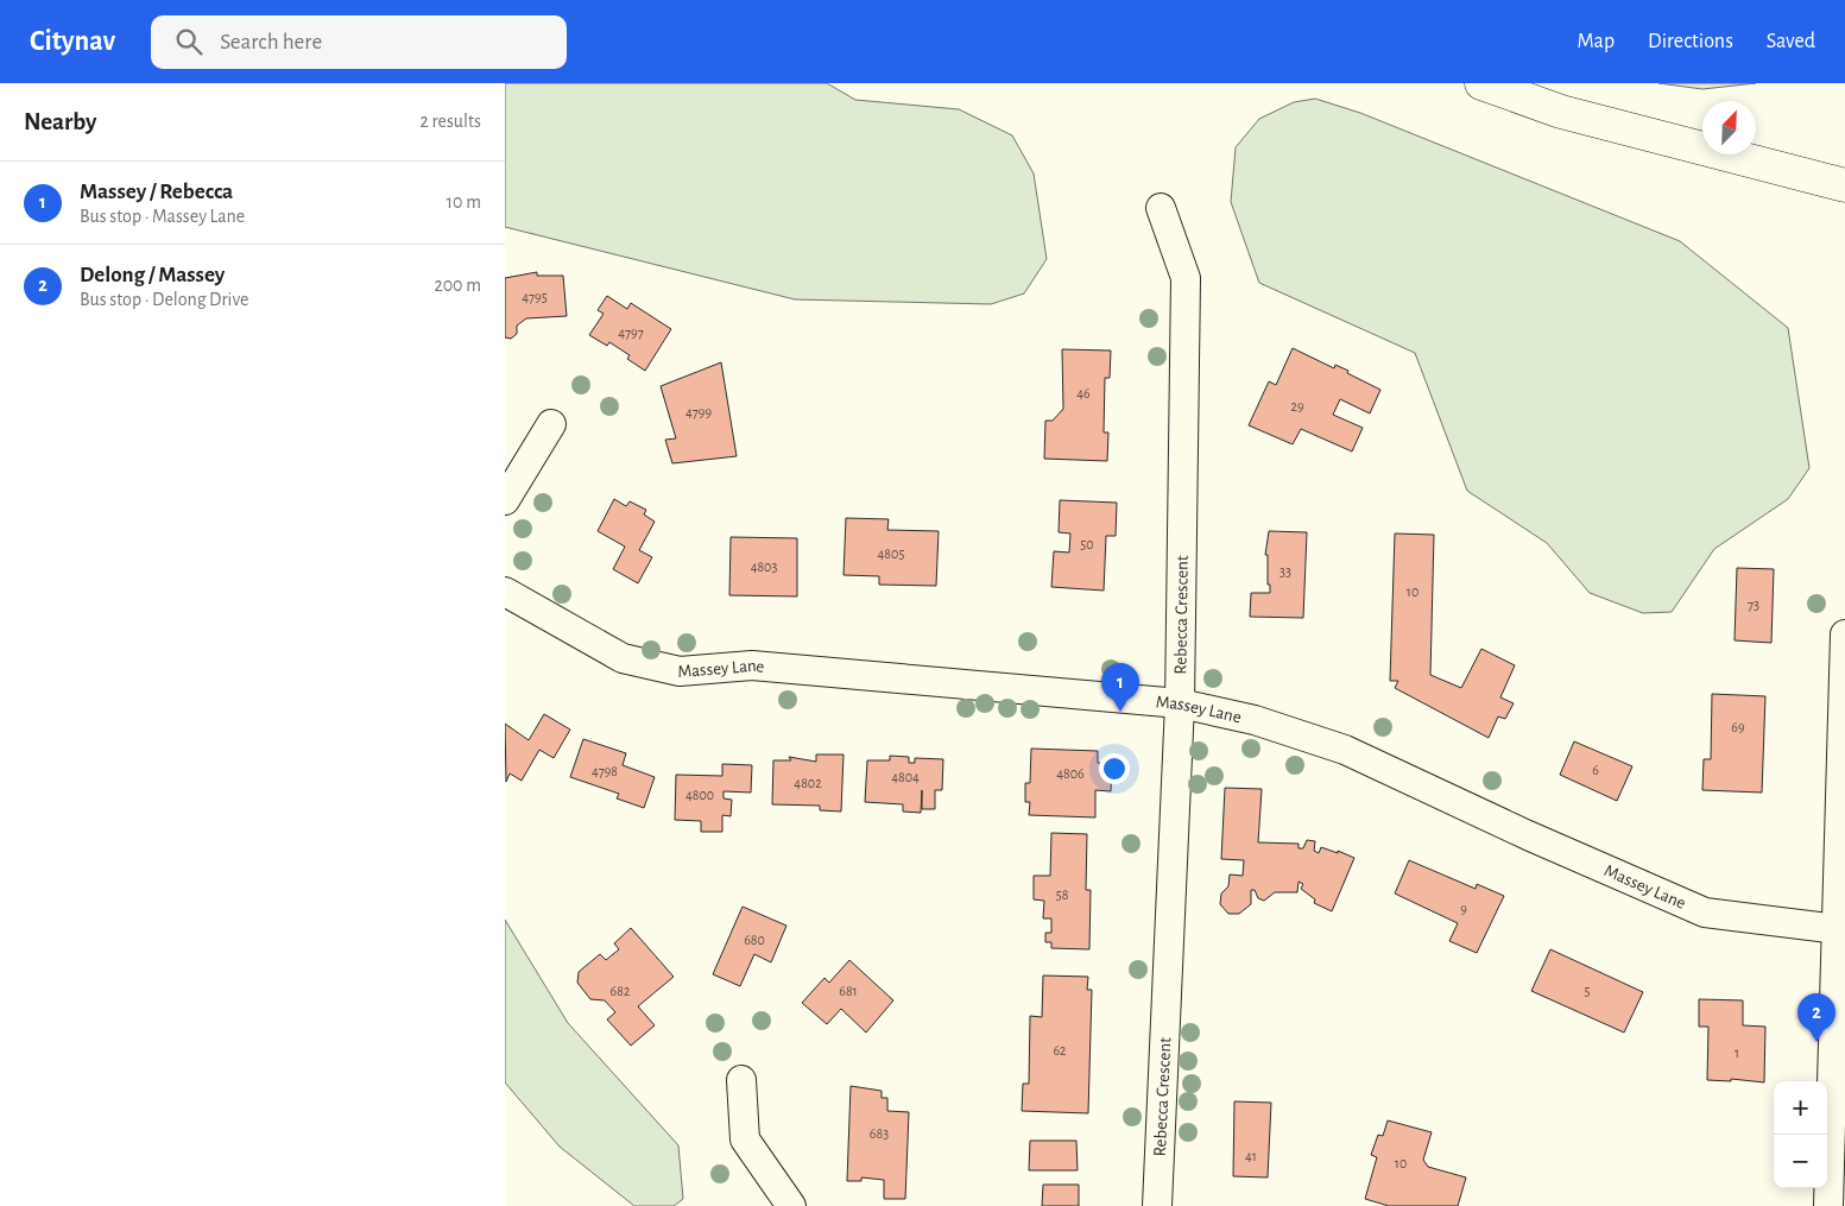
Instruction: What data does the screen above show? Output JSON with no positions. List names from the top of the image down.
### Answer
{
  "streets": {
    "street": ["Rebecca Crescent", "Massey Lane"]
  },
  "crossings": [
    ["Rebecca Crescent", "Massey Lane"]
  ],
  "house_numbers": [
    "4795",
    "4797",
    "46",
    "29",
    "4799",
    "50",
    "4805",
    "4803",
    "33",
    "10",
    "73",
    "69",
    "6",
    "4798",
    "4806",
    "4804",
    "4802",
    "4800",
    "58",
    "9",
    "680",
    "682",
    "681",
    "5",
    "62",
    "1",
    "683",
    "41",
    "10"
  ],
  "north": "top right",
  "page": {
    "header": "Citynav",
    "search": "Search here",
    "nav": ["Map", "Directions", "Saved"],
    "heading": ["Nearby", "2 results"],
    "list": [
      {
        "mark": "1",
        "name": "Massey / Rebecca",
        "note": "Bus stop · Massey Lane",
        "value": "10 m"
      },
      {
        "mark": "2",
        "name": "Delong / Massey",
        "note": "Bus stop · Delong Drive",
        "value": "200 m"
      }
    ],
    "pins": ["1", "2"],
    "map_buttons": ["+", "−"]
  }
}
